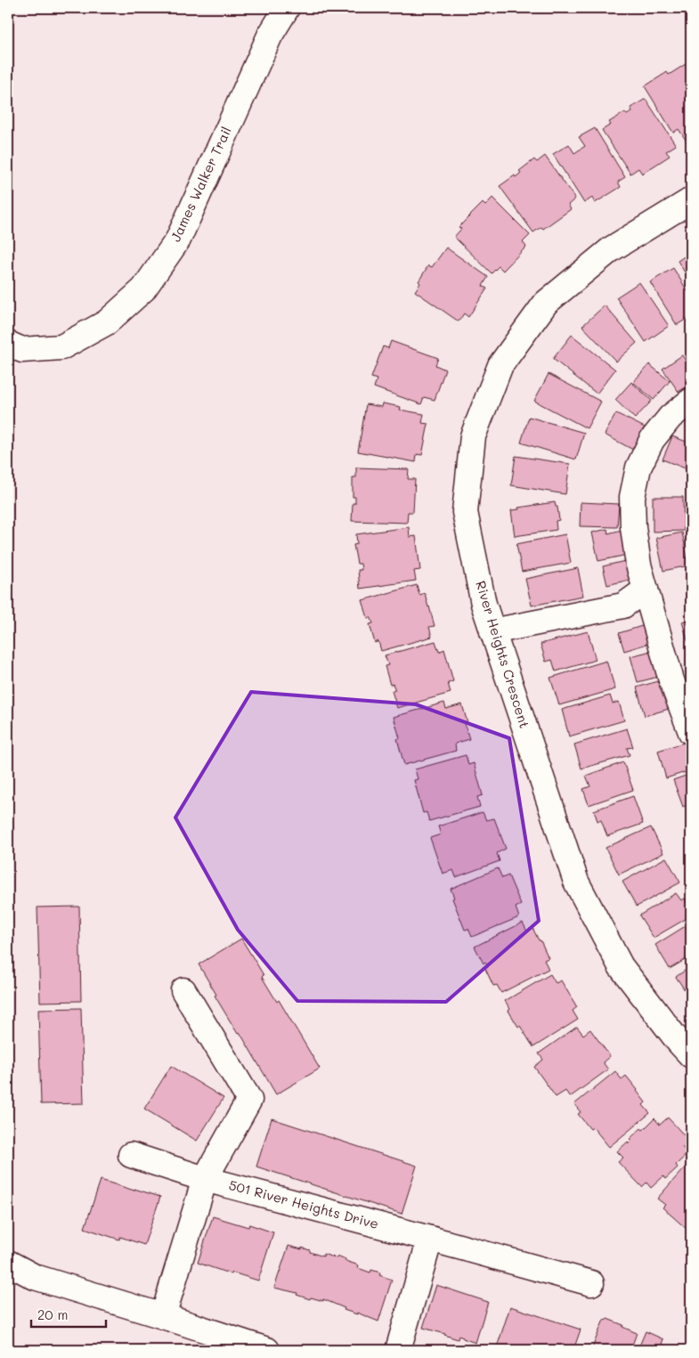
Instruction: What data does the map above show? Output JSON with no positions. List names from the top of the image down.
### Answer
{
  "streets": {
    "street": ["James Walker Trail", "River Heights Crescent", "501 River Heights Drive"]
  },
  "scale_bar": "20 m"
}
